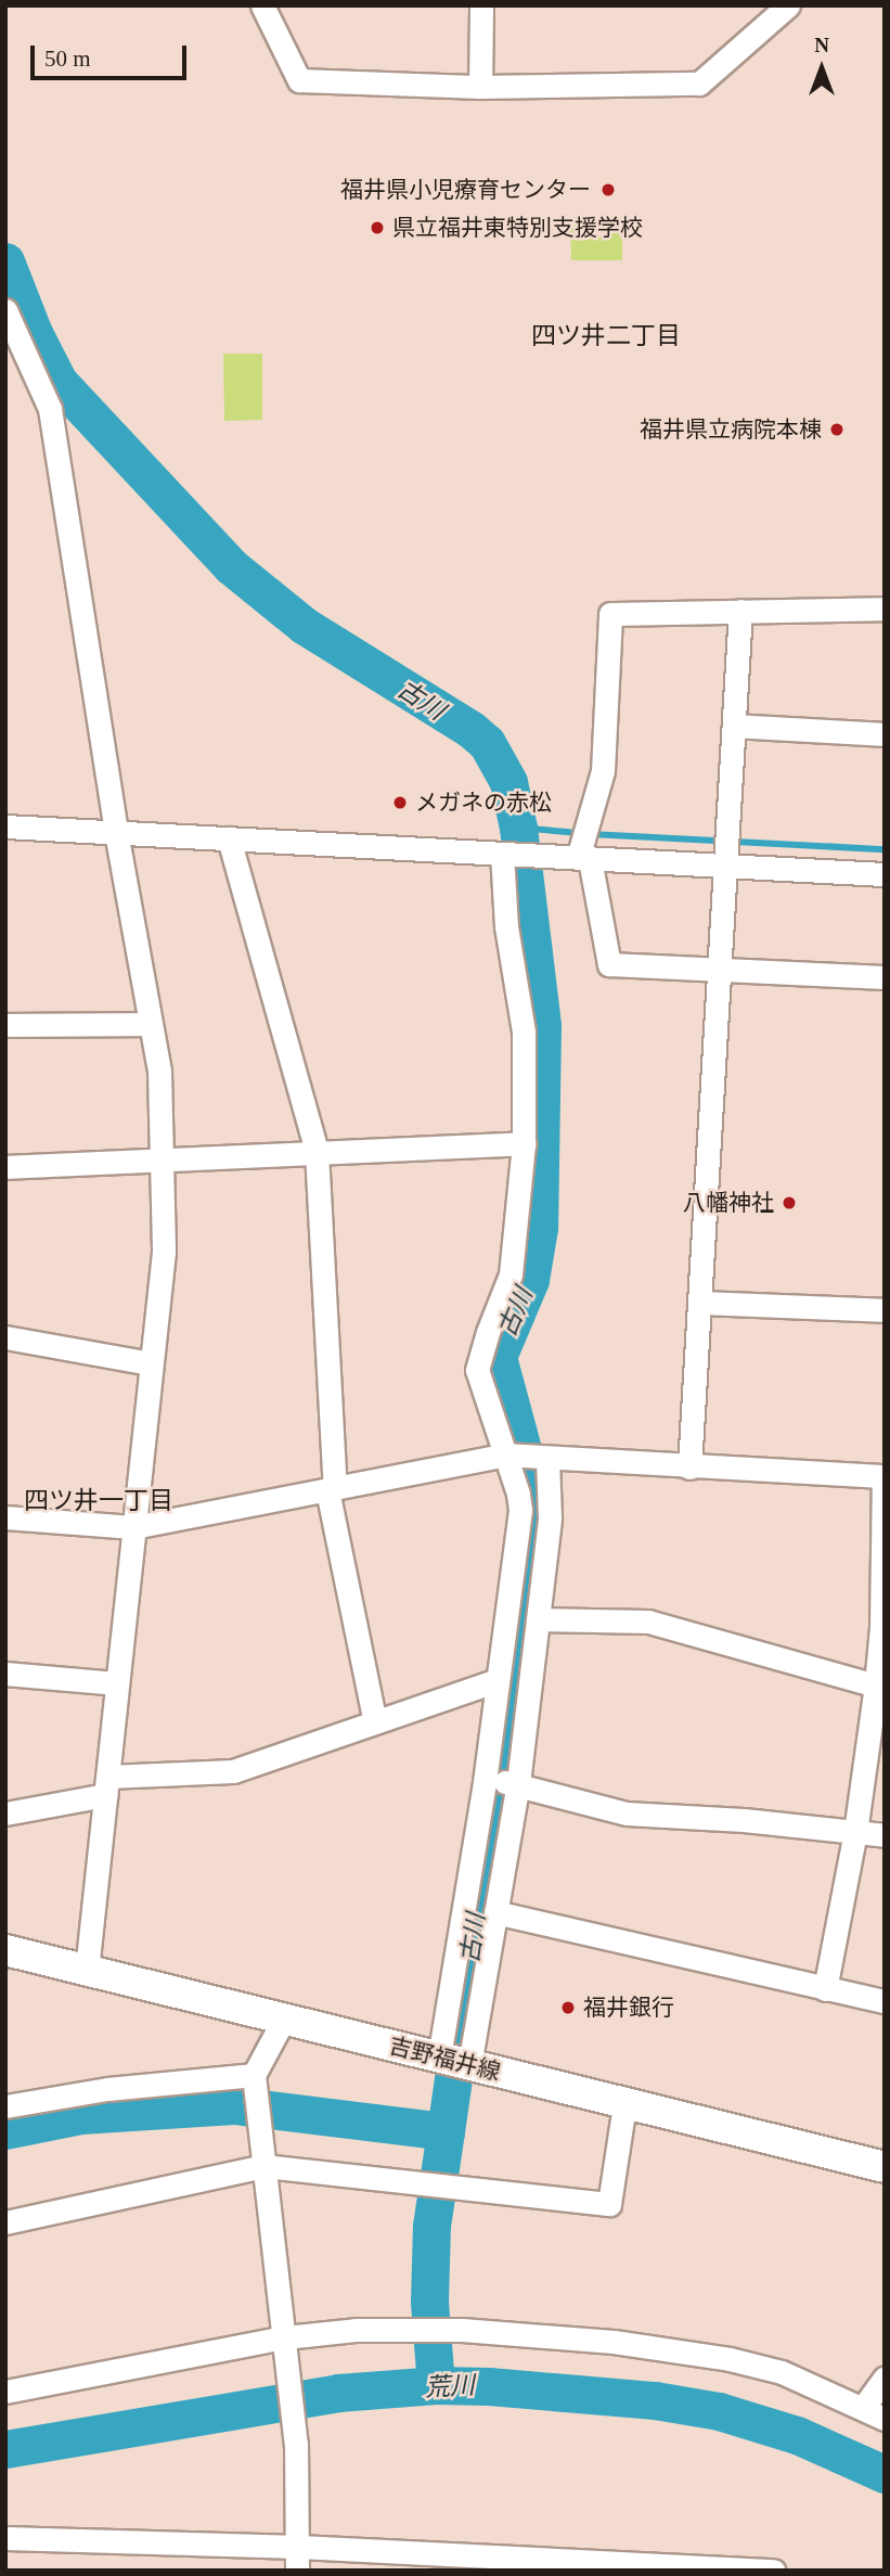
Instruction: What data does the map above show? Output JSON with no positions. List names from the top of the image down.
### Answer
{
  "streets": {
    "main road": ["吉野福井線"]
  },
  "districts": ["四ツ井二丁目", "四ツ井一丁目"],
  "water": ["古川", "荒川"],
  "places": [
    "福井県小児療育センター",
    "県立福井東特別支援学校",
    "福井県立病院本棟",
    "メガネの赤松",
    "八幡神社",
    "福井銀行"
  ],
  "scale_bar": "50 m",
  "north": "top"
}
